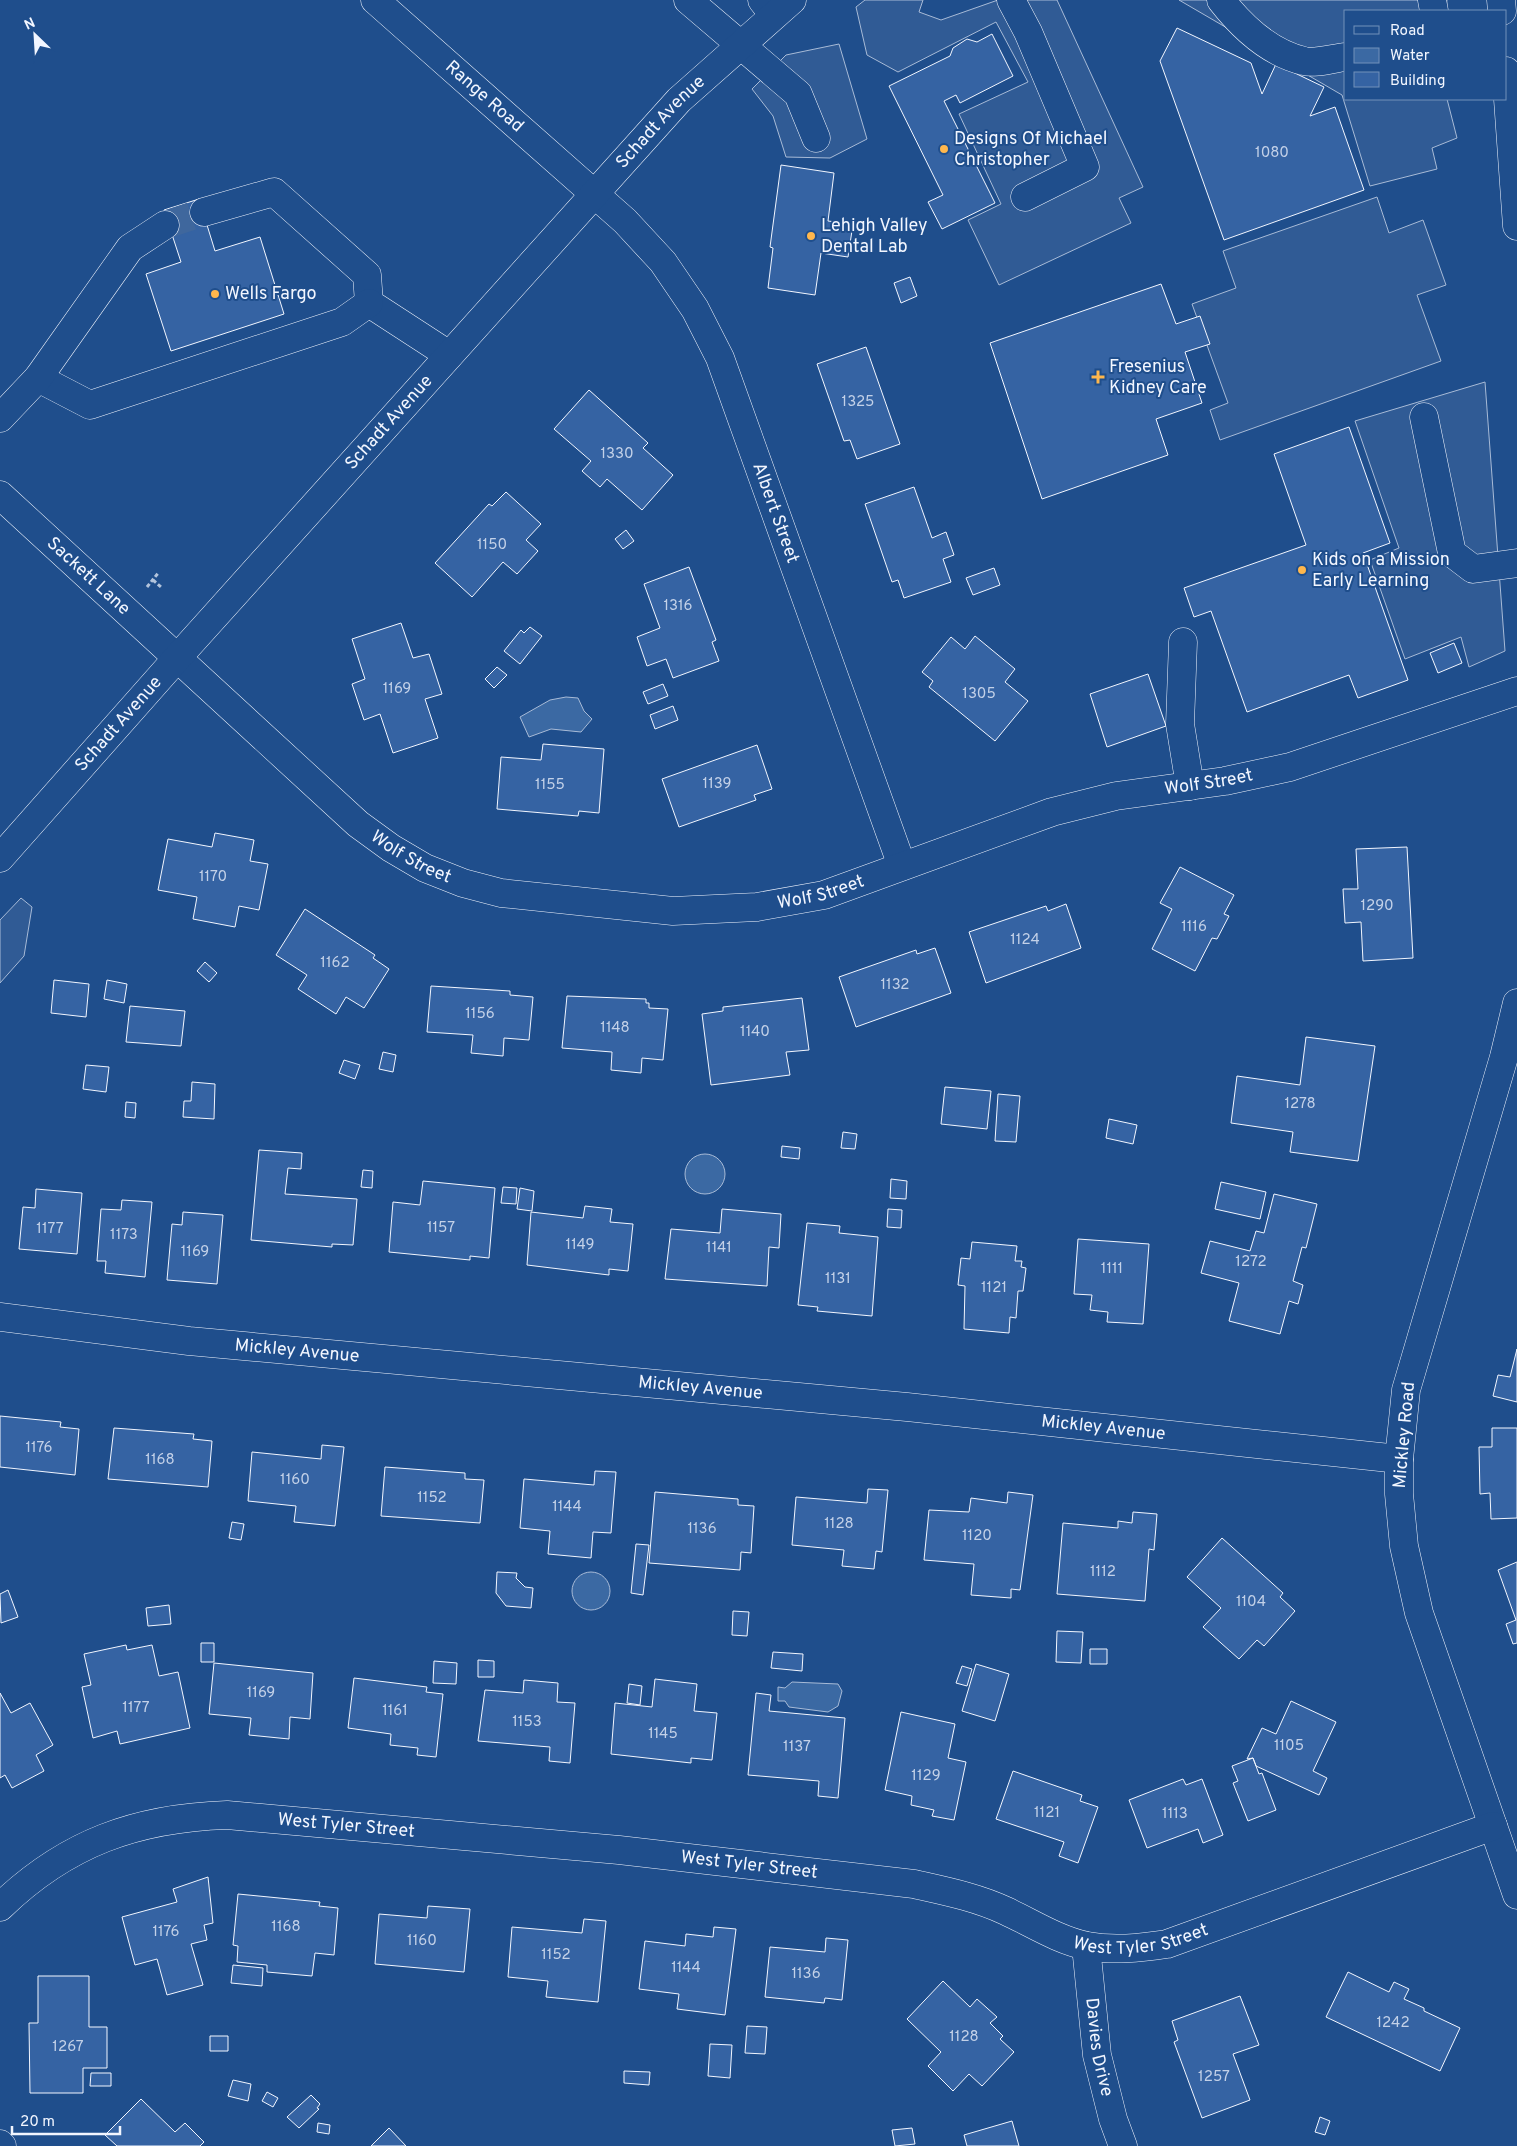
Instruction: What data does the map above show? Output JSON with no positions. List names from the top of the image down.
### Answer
{
  "streets": {
    "street": [
      "Range Road",
      "Schadt Avenue",
      "Albert Street",
      "Sackett Lane",
      "Wolf Street",
      "Mickley Avenue",
      "Mickley Road",
      "West Tyler Street",
      "Davies Drive"
    ]
  },
  "crossings": [
    ["Range Road", "Schadt Avenue"],
    ["Range Road", "Albert Street"],
    ["Schadt Avenue", "Albert Street"],
    ["Schadt Avenue", "Sackett Lane"],
    ["Schadt Avenue", "Wolf Street"],
    ["Albert Street", "Wolf Street"],
    ["Sackett Lane", "Wolf Street"],
    ["Mickley Avenue", "Mickley Road"],
    ["Mickley Road", "West Tyler Street"],
    ["West Tyler Street", "Davies Drive"]
  ],
  "places": {
    "other": [
      "Designs Of Michael Christopher",
      "Lehigh Valley Dental Lab",
      "Wells Fargo",
      "Kids on a Mission Early Learning"
    ],
    "health": ["Fresenius Kidney Care"]
  },
  "house_numbers": [
    "1080",
    "1325",
    "1330",
    "1150",
    "1316",
    "1169",
    "1305",
    "1139",
    "1155",
    "1170",
    "1290",
    "1116",
    "1124",
    "1162",
    "1132",
    "1156",
    "1148",
    "1140",
    "1278",
    "1157",
    "1177",
    "1173",
    "1149",
    "1141",
    "1169",
    "1272",
    "1111",
    "1131",
    "1121",
    "1176",
    "1168",
    "1160",
    "1152",
    "1144",
    "1128",
    "1136",
    "1120",
    "1112",
    "1104",
    "1169",
    "1177",
    "1161",
    "1153",
    "1145",
    "1105",
    "1137",
    "1129",
    "1121",
    "1113",
    "1168",
    "1176",
    "1160",
    "1152",
    "1144",
    "1136",
    "1242",
    "1128",
    "1267",
    "1257"
  ],
  "legend": ["Road", "Water", "Building"],
  "scale_bar": "20 m",
  "north": "top left"
}
